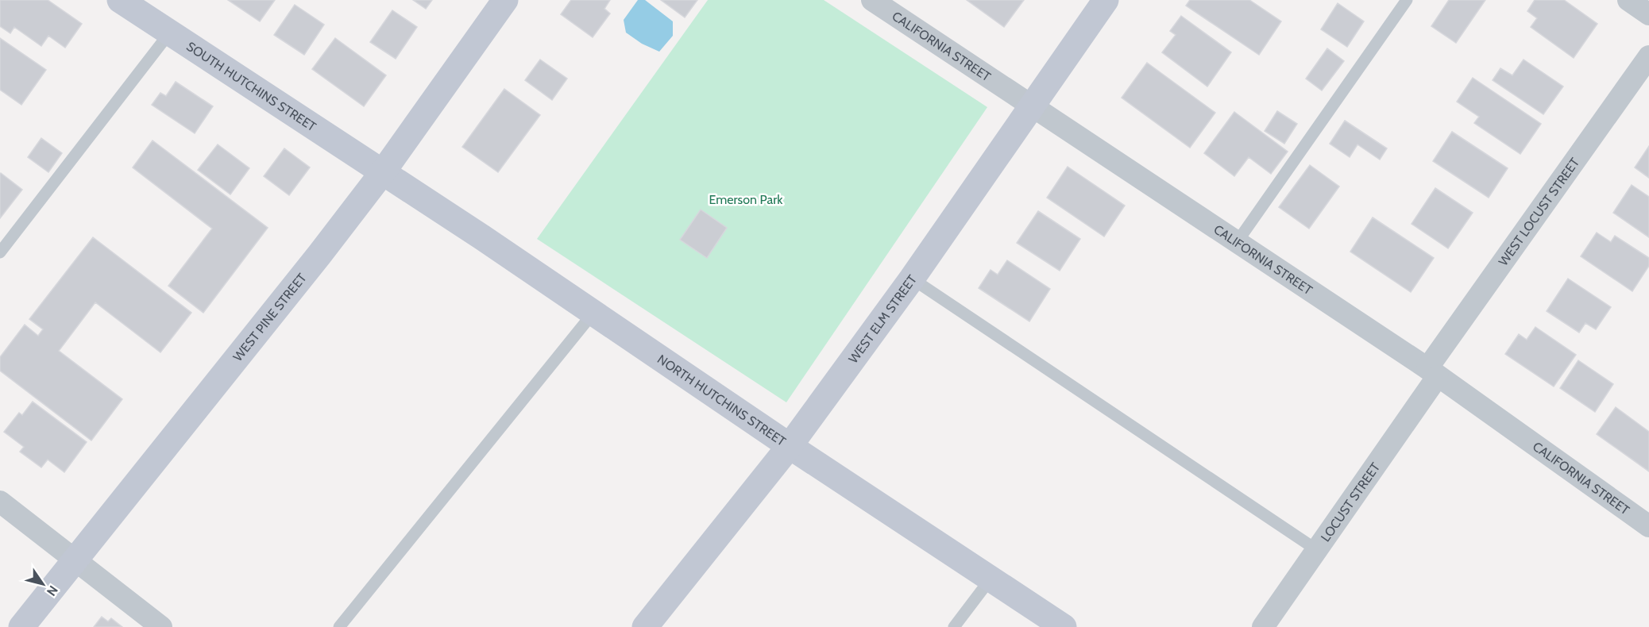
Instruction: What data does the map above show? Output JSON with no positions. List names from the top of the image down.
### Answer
{
  "streets": {
    "street": [
      "CALIFORNIA STREET",
      "SOUTH HUTCHINS STREET",
      "WEST LOCUST STREET",
      "WEST PINE STREET",
      "WEST ELM STREET",
      "NORTH HUTCHINS STREET",
      "LOCUST STREET"
    ]
  },
  "crossings": [
    ["CALIFORNIA STREET", "WEST LOCUST STREET"],
    ["CALIFORNIA STREET", "WEST ELM STREET"],
    ["CALIFORNIA STREET", "LOCUST STREET"],
    ["SOUTH HUTCHINS STREET", "WEST PINE STREET"],
    ["SOUTH HUTCHINS STREET", "NORTH HUTCHINS STREET"],
    ["WEST LOCUST STREET", "LOCUST STREET"],
    ["WEST PINE STREET", "NORTH HUTCHINS STREET"],
    ["WEST ELM STREET", "NORTH HUTCHINS STREET"]
  ],
  "parks": ["Emerson Park"],
  "north": "bottom right"
}
